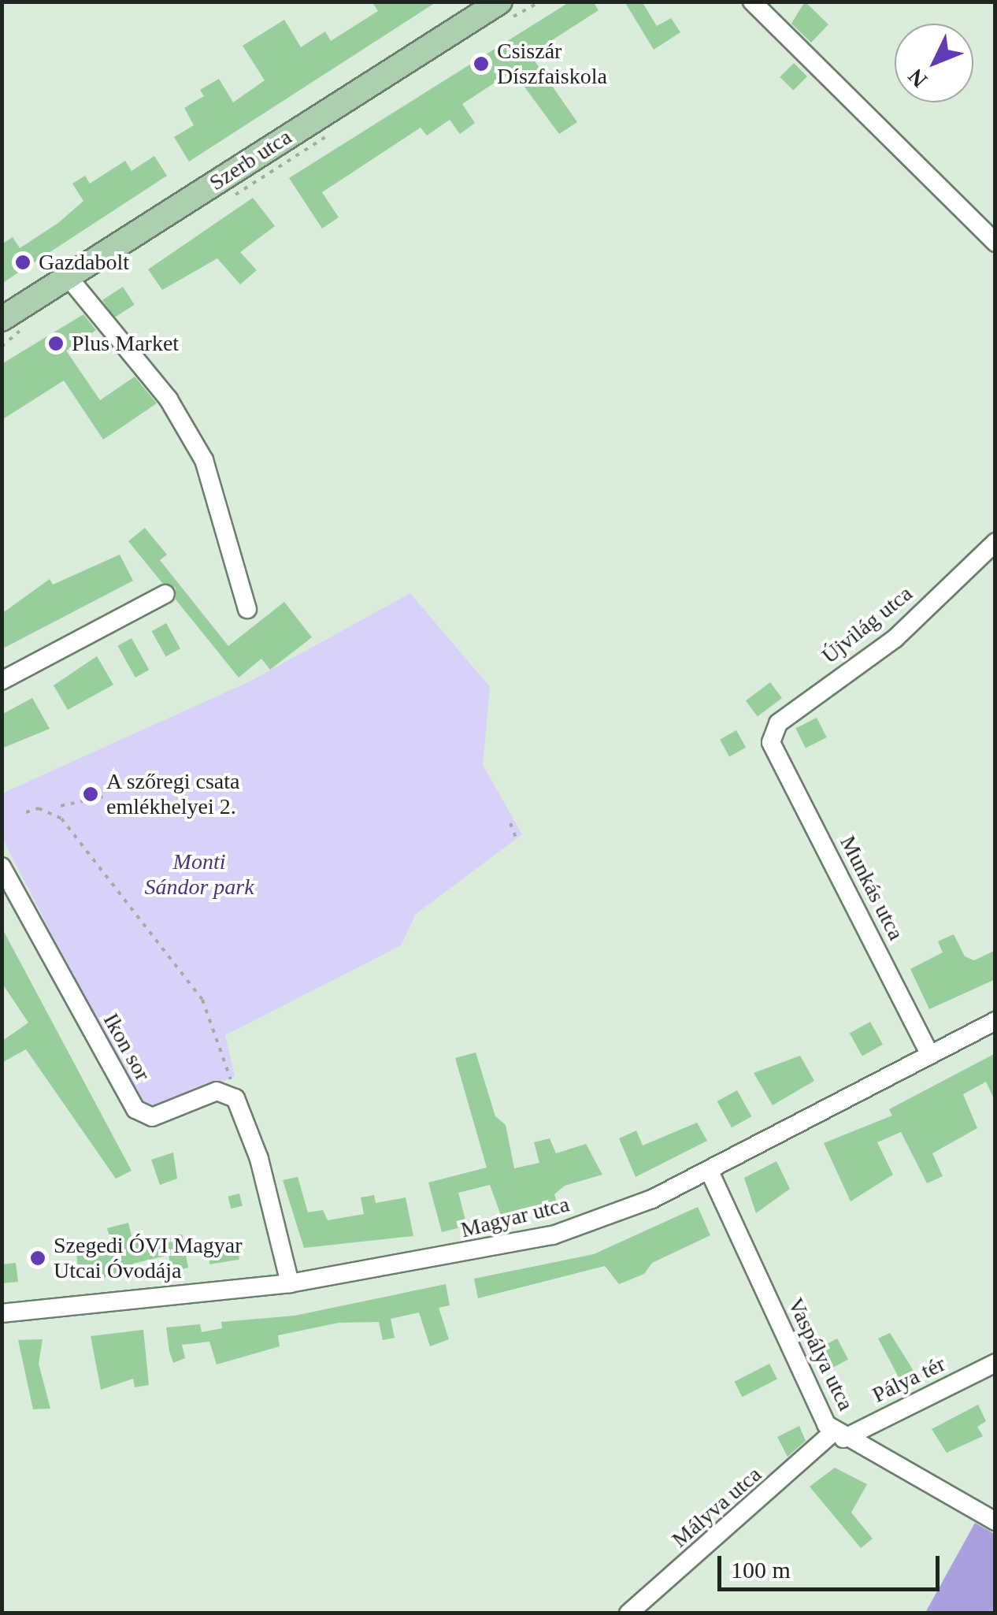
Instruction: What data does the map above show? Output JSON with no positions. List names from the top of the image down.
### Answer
{
  "streets": {
    "main road": ["Szerb utca"],
    "street": [
      "Újvilág utca",
      "Munkás utca",
      "Ikon sor",
      "Magyar utca",
      "Vaspálya utca",
      "Pálya tér",
      "Mályva utca"
    ]
  },
  "crossings": [
    ["Újvilág utca", "Munkás utca"],
    ["Munkás utca", "Magyar utca"],
    ["Magyar utca", "Vaspálya utca"],
    ["Vaspálya utca", "Pálya tér"],
    ["Vaspálya utca", "Mályva utca"],
    ["Pálya tér", "Mályva utca"]
  ],
  "parks": ["Monti Sándor park"],
  "places": [
    "Csiszár Díszfaiskola",
    "Gazdabolt",
    "Plus Market",
    "A szőregi csata emlékhelyei 2.",
    "Szegedi ÓVI Magyar Utcai Óvodája"
  ],
  "scale_bar": "100 m",
  "north": "bottom left"
}
